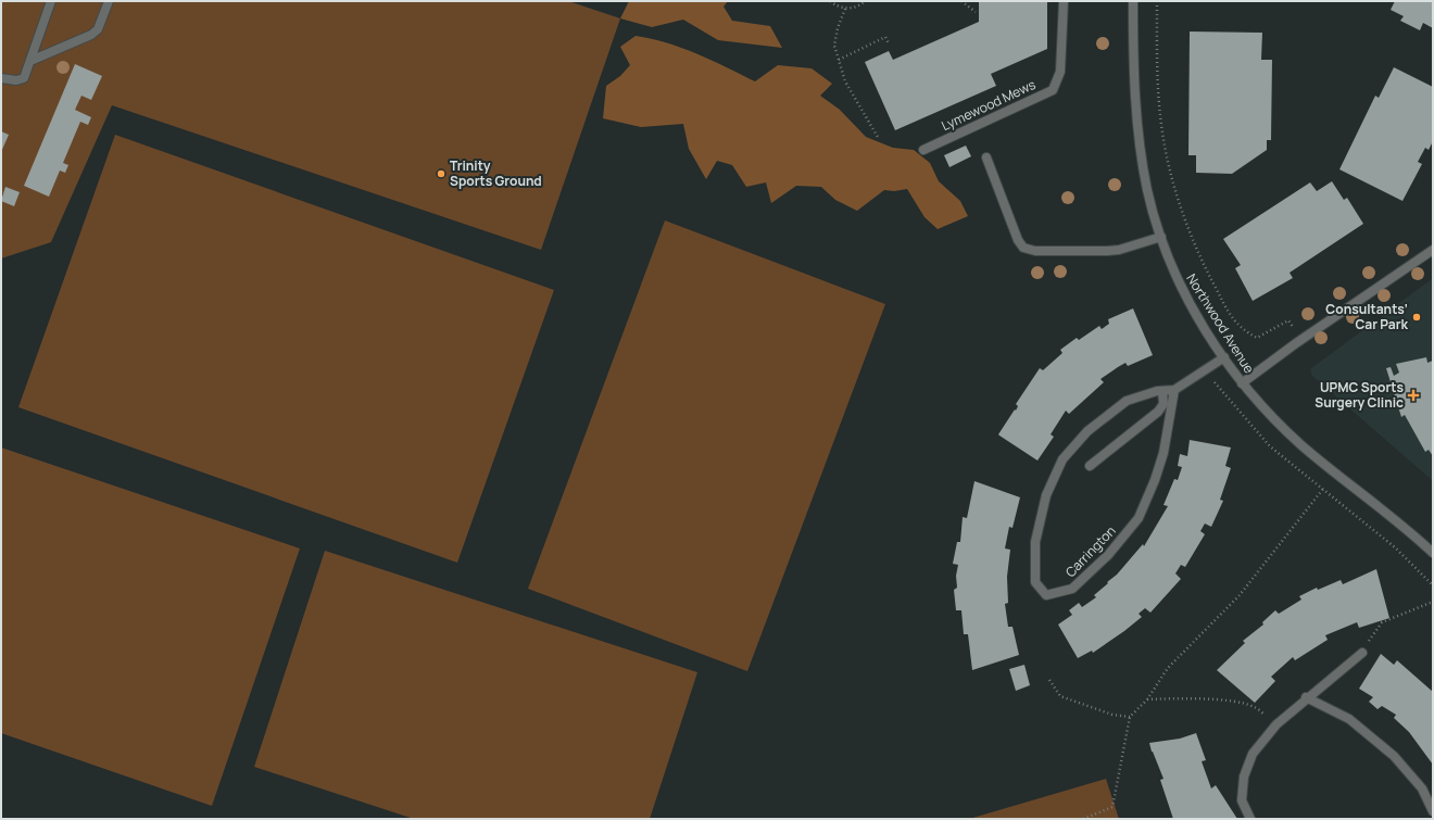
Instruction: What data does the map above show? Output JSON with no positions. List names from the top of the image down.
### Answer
{
  "streets": {
    "street": ["Lymewood Mews", "Northwood Avenue", "Carrington"]
  },
  "crossings": [
    ["Northwood Avenue", "Carrington"]
  ],
  "places": {
    "other": ["Trinity Sports Ground", "Consultants’ Car Park"],
    "health": ["UPMC Sports Surgery Clinic"]
  }
}
